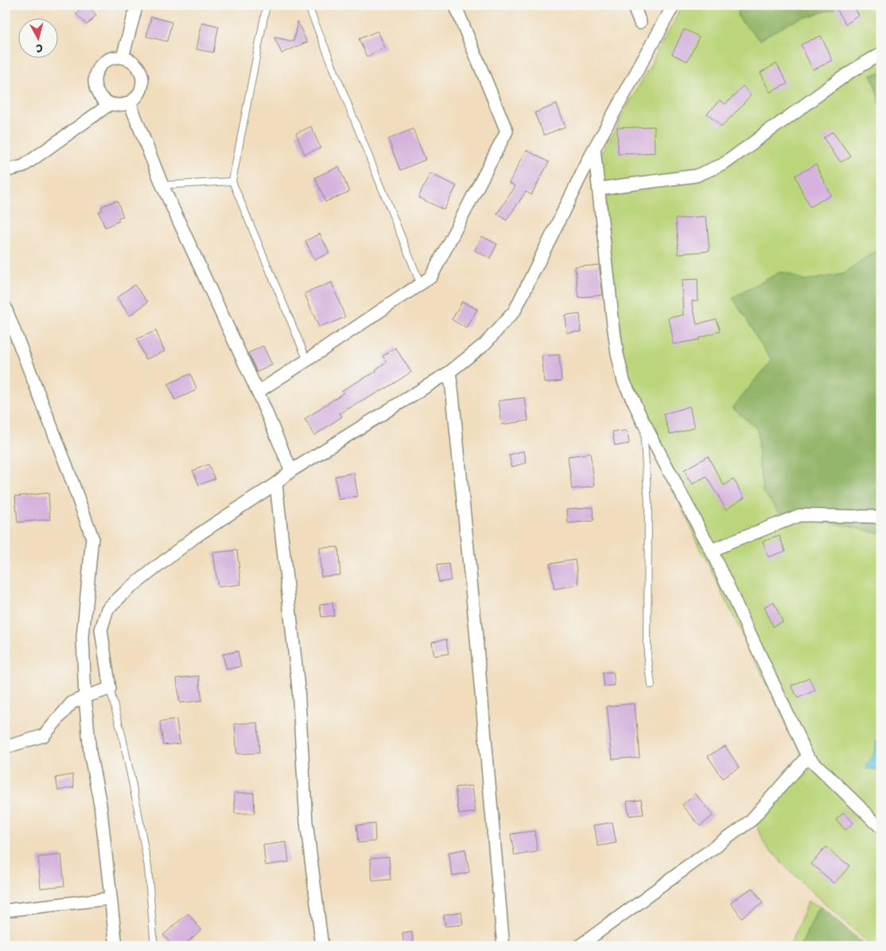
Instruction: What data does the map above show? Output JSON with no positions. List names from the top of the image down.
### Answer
{
  "north": "bottom"
}
